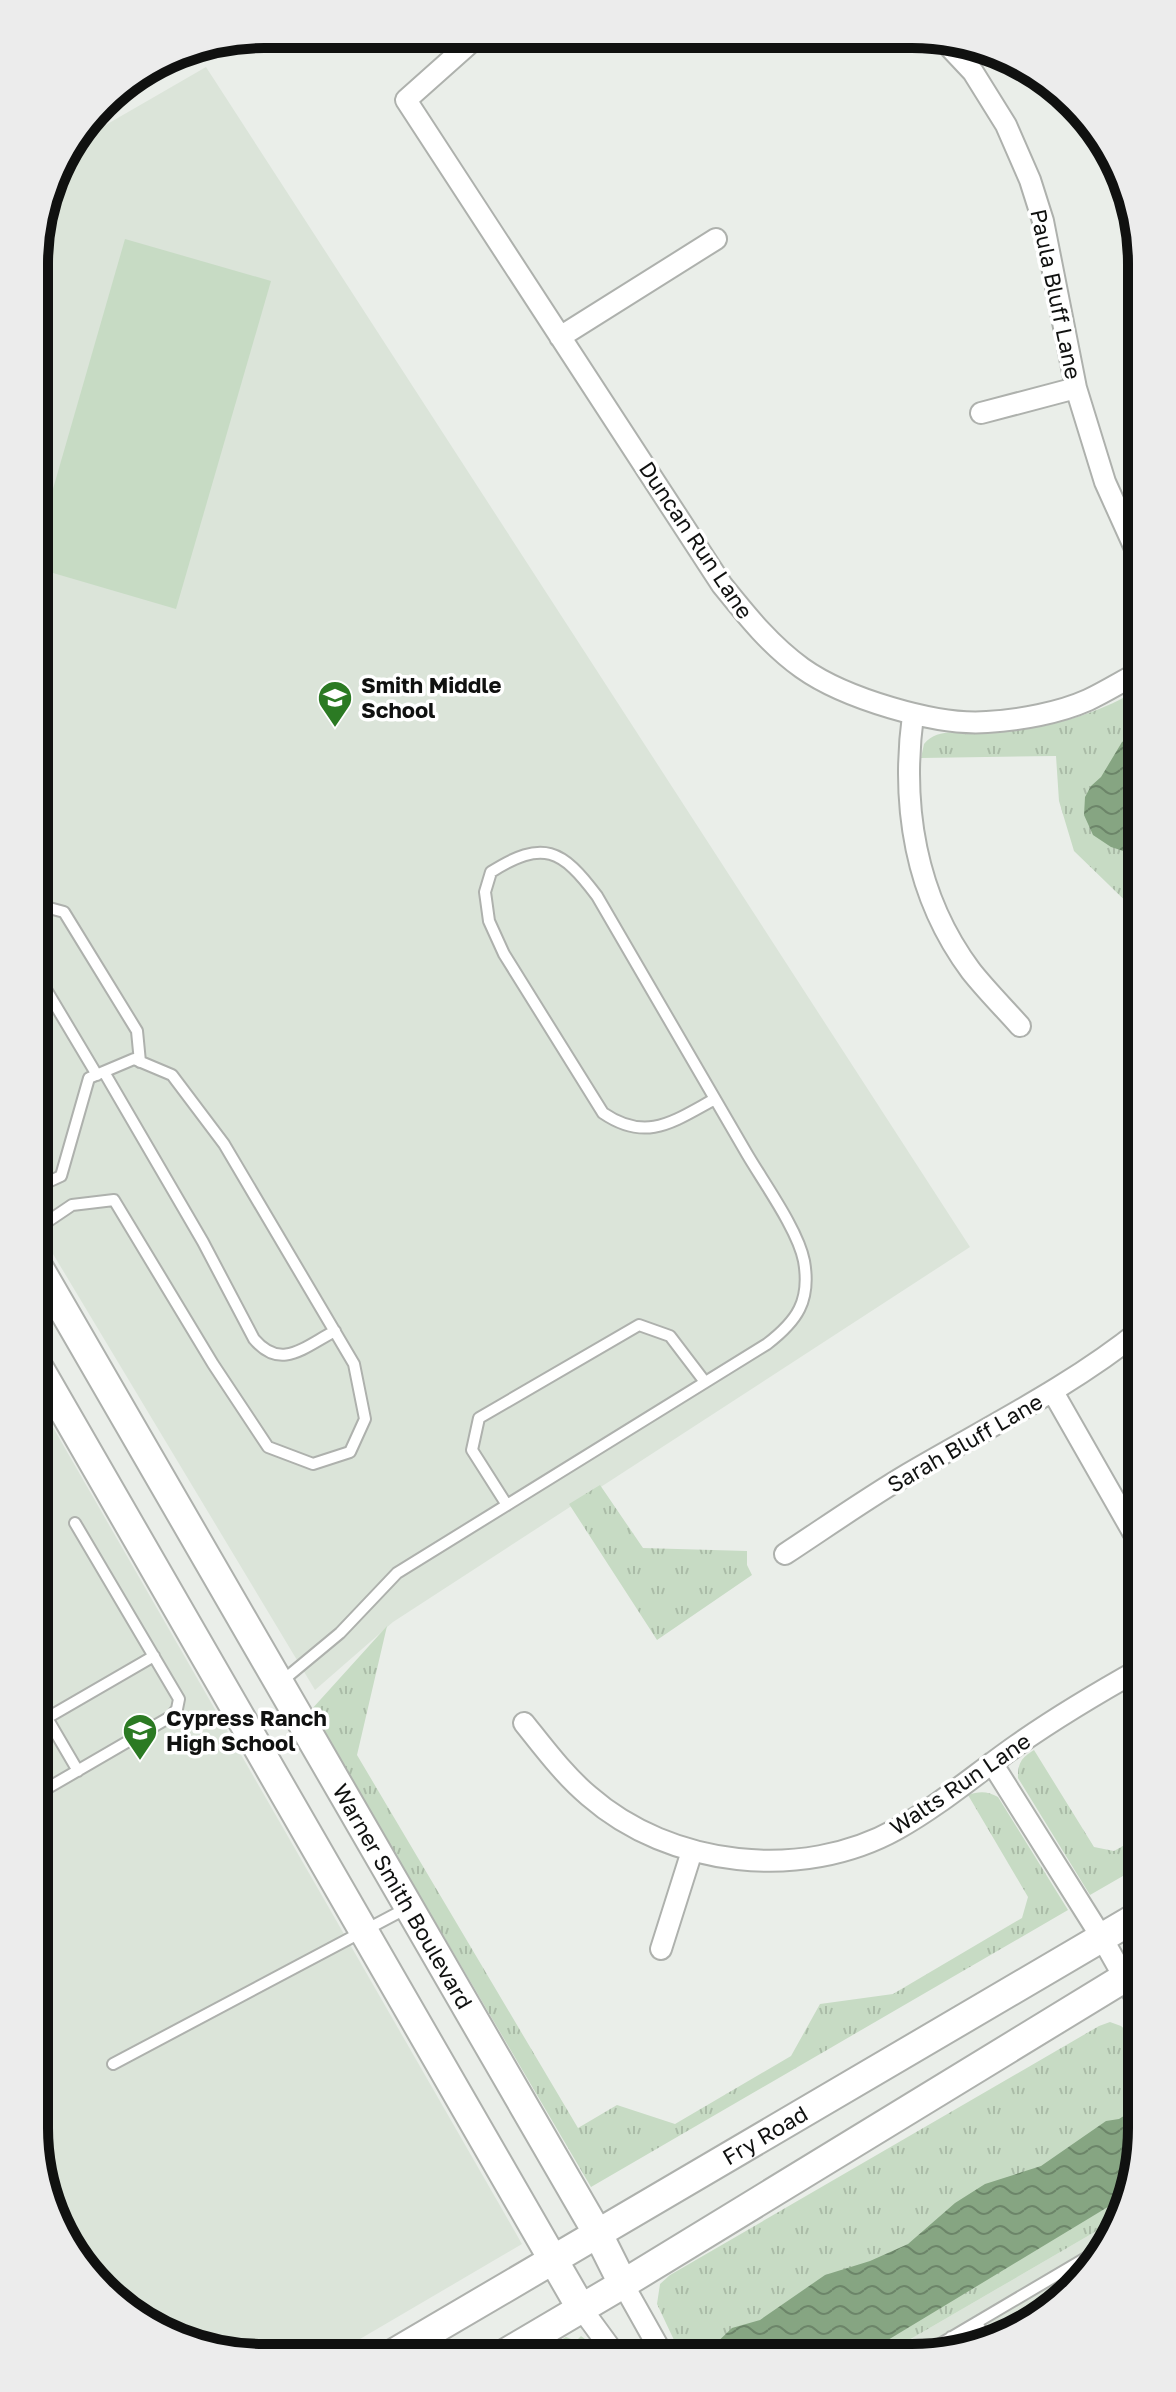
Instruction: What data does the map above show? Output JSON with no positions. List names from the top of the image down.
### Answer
{
  "streets": {
    "street": [
      "Paula Bluff Lane",
      "Duncan Run Lane",
      "Sarah Bluff Lane",
      "Walts Run Lane",
      "Warner Smith Boulevard",
      "Fry Road"
    ]
  },
  "crossings": [
    ["Warner Smith Boulevard", "Fry Road"]
  ],
  "places": {
    "school or university": ["Smith Middle School", "Cypress Ranch High School"]
  }
}
